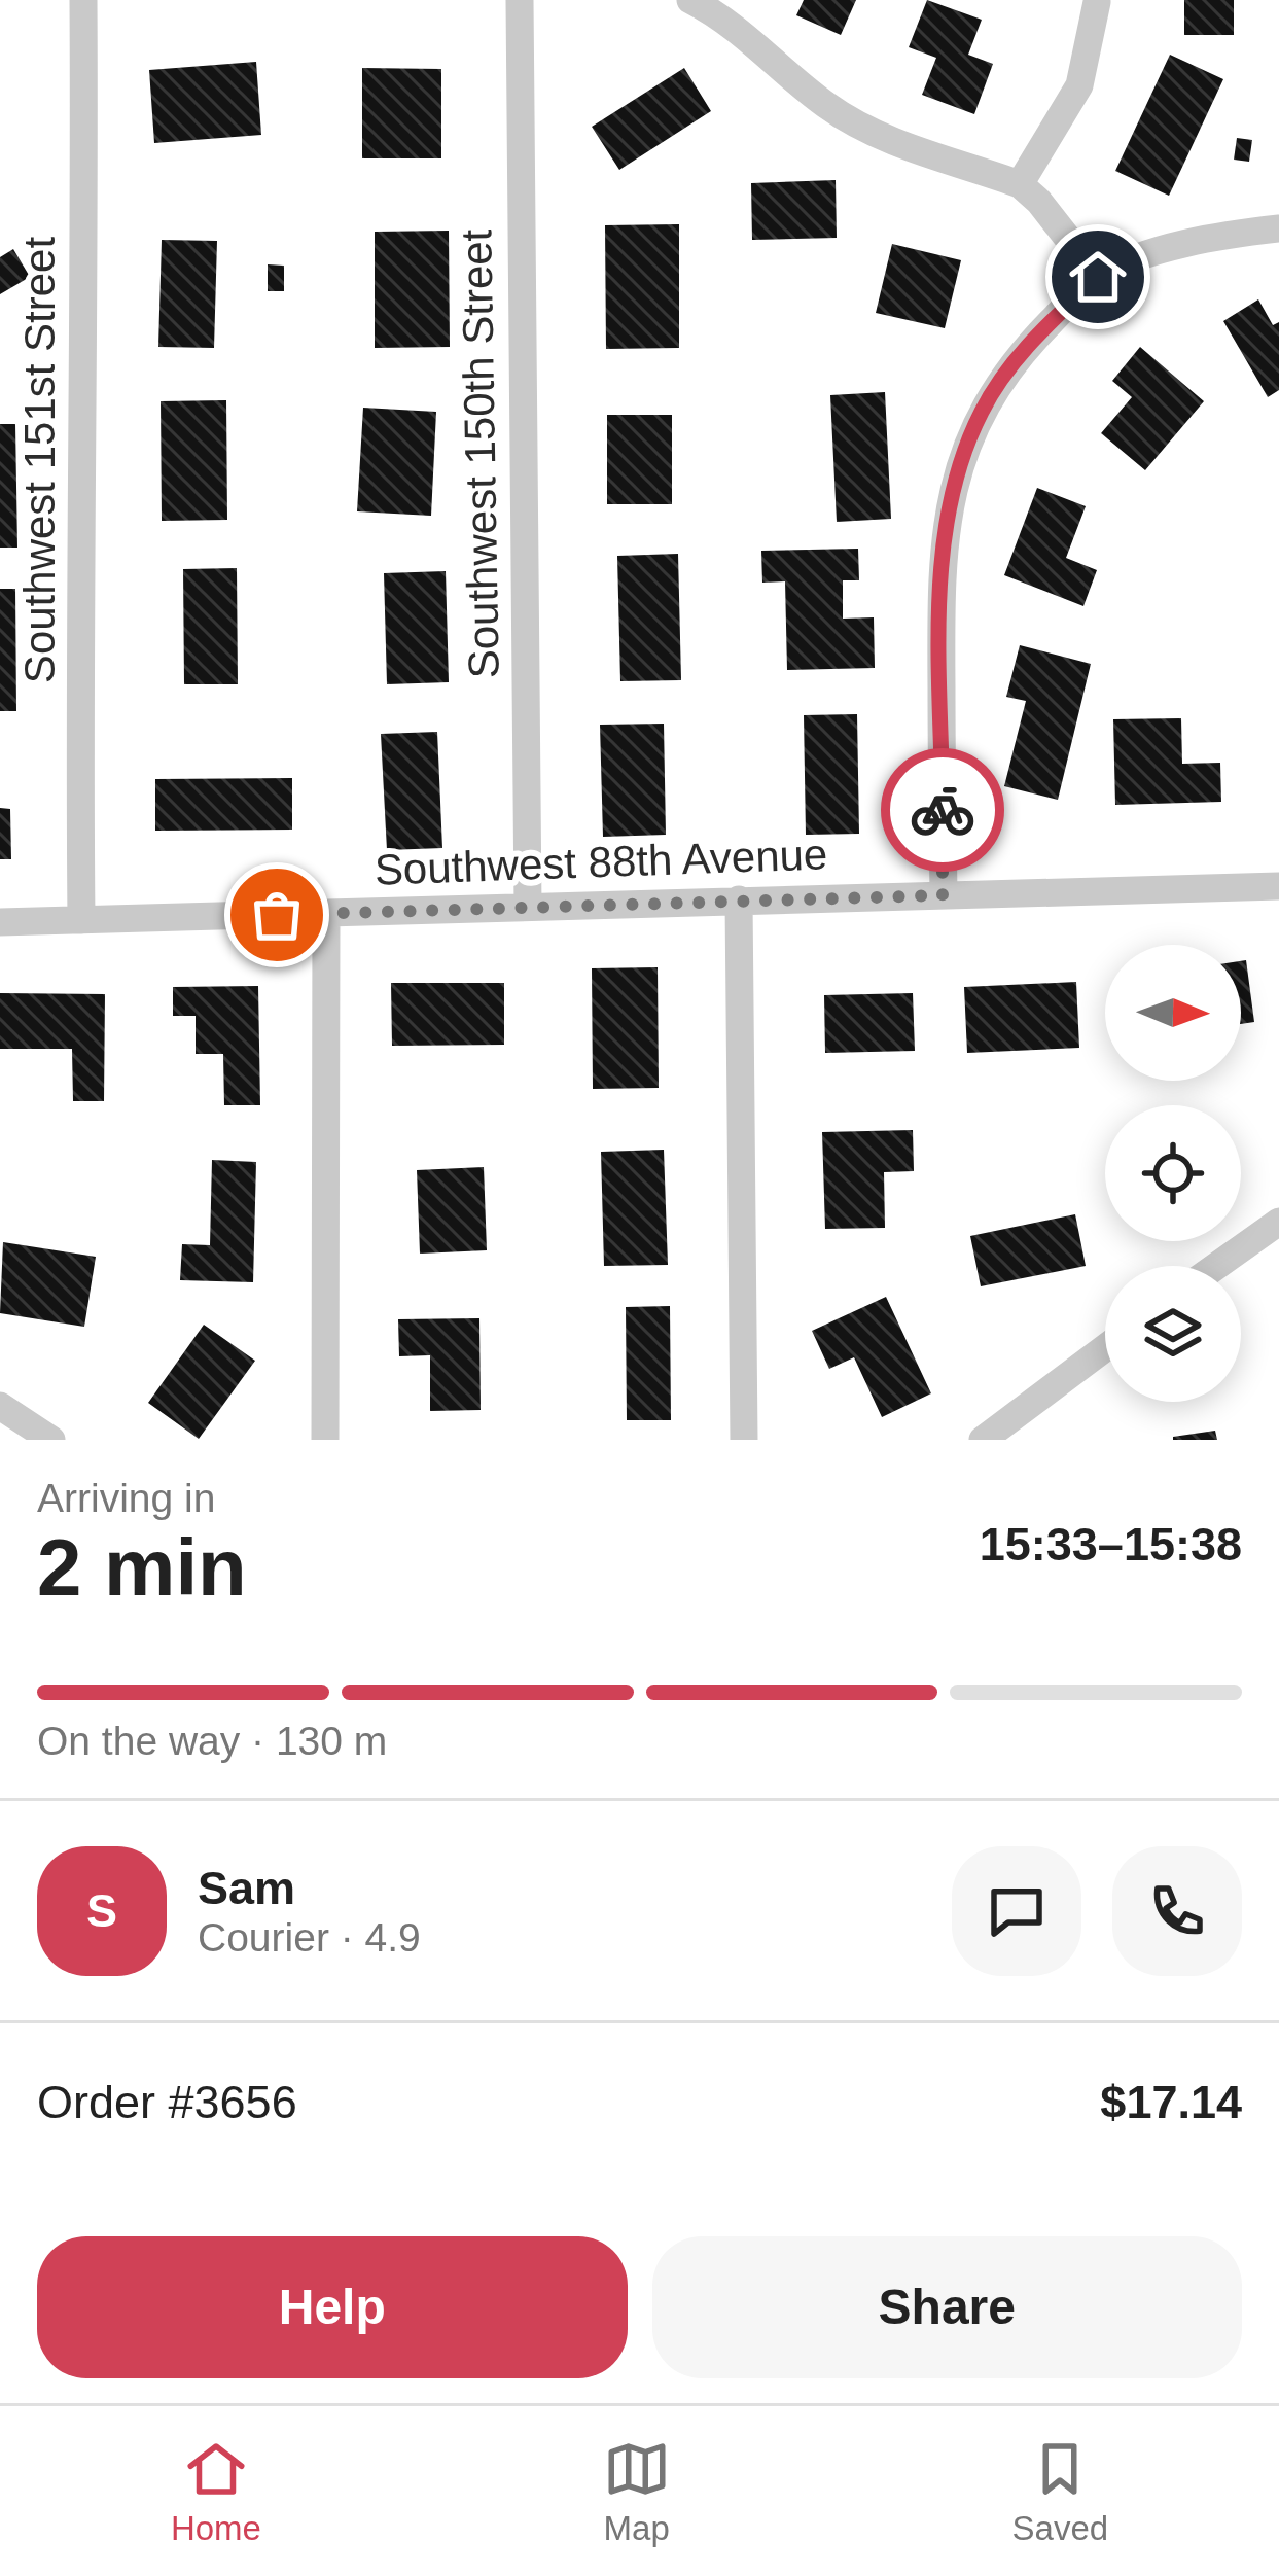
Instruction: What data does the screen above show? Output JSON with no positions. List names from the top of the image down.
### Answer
{
  "streets": {
    "street": ["Southwest 150th Street", "Southwest 151st Street", "Southwest 88th Avenue"]
  },
  "crossings": [
    ["Southwest 150th Street", "Southwest 88th Avenue"],
    ["Southwest 151st Street", "Southwest 88th Avenue"]
  ],
  "north": "right",
  "page": {
    "heading": ["2 min", "Arriving in", "15:33–15:38"],
    "panel": [
      "Sam",
      "Courier · 4.9",
      "Order #3656",
      "$17.14"
    ],
    "bar": "On the way · 130 m",
    "round": "S",
    "buttons": ["Help", "Share"],
    "tabs": ["Home", "Map", "Saved"]
  }
}
